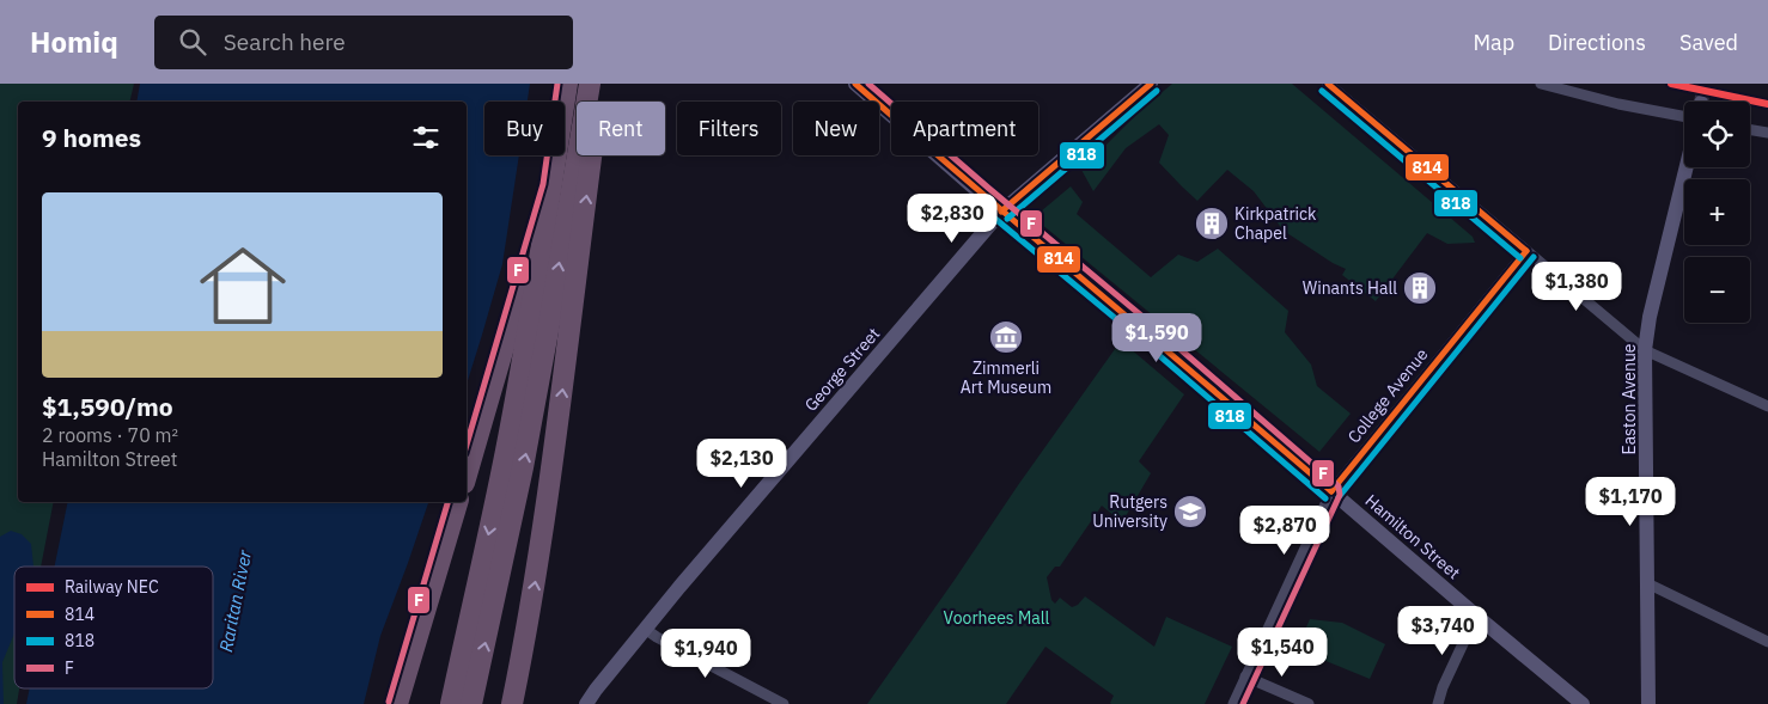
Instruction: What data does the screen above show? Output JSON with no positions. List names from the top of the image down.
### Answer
{
  "streets": {
    "street": [
      "George Street",
      "College Avenue",
      "Easton Avenue",
      "Hamilton Street"
    ]
  },
  "crossings": [
    ["George Street", "Hamilton Street"],
    ["College Avenue", "Hamilton Street"]
  ],
  "water": ["Raritan River"],
  "parks": ["Voorhees Mall"],
  "places": {
    "building": ["Kirkpatrick Chapel", "Winants Hall"],
    "museum": ["Zimmerli Art Museum"],
    "school or university": ["Rutgers University"]
  },
  "lines": [
    "rail line NEC",
    "transit line 814",
    "transit line F",
    "transit line 818"
  ],
  "legend": [
    "Railway NEC",
    "814",
    "818",
    "F"
  ],
  "page": {
    "header": "Homiq",
    "search": "Search here",
    "nav": ["Map", "Directions", "Saved"],
    "map_buttons": ["+", "−"],
    "chip": [
      "Buy",
      "Rent",
      "Filters",
      "New",
      "Apartment"
    ],
    "heading": "9 homes",
    "list": [
      {
        "name": "$1,590/mo",
        "note": "2 rooms · 70 m² · Hamilton Street"
      }
    ],
    "price": [
      "$2,830",
      "$1,380",
      "$1,590",
      "$2,130",
      "$1,170",
      "$2,870",
      "$3,740",
      "$1,540",
      "$1,940"
    ]
  }
}
